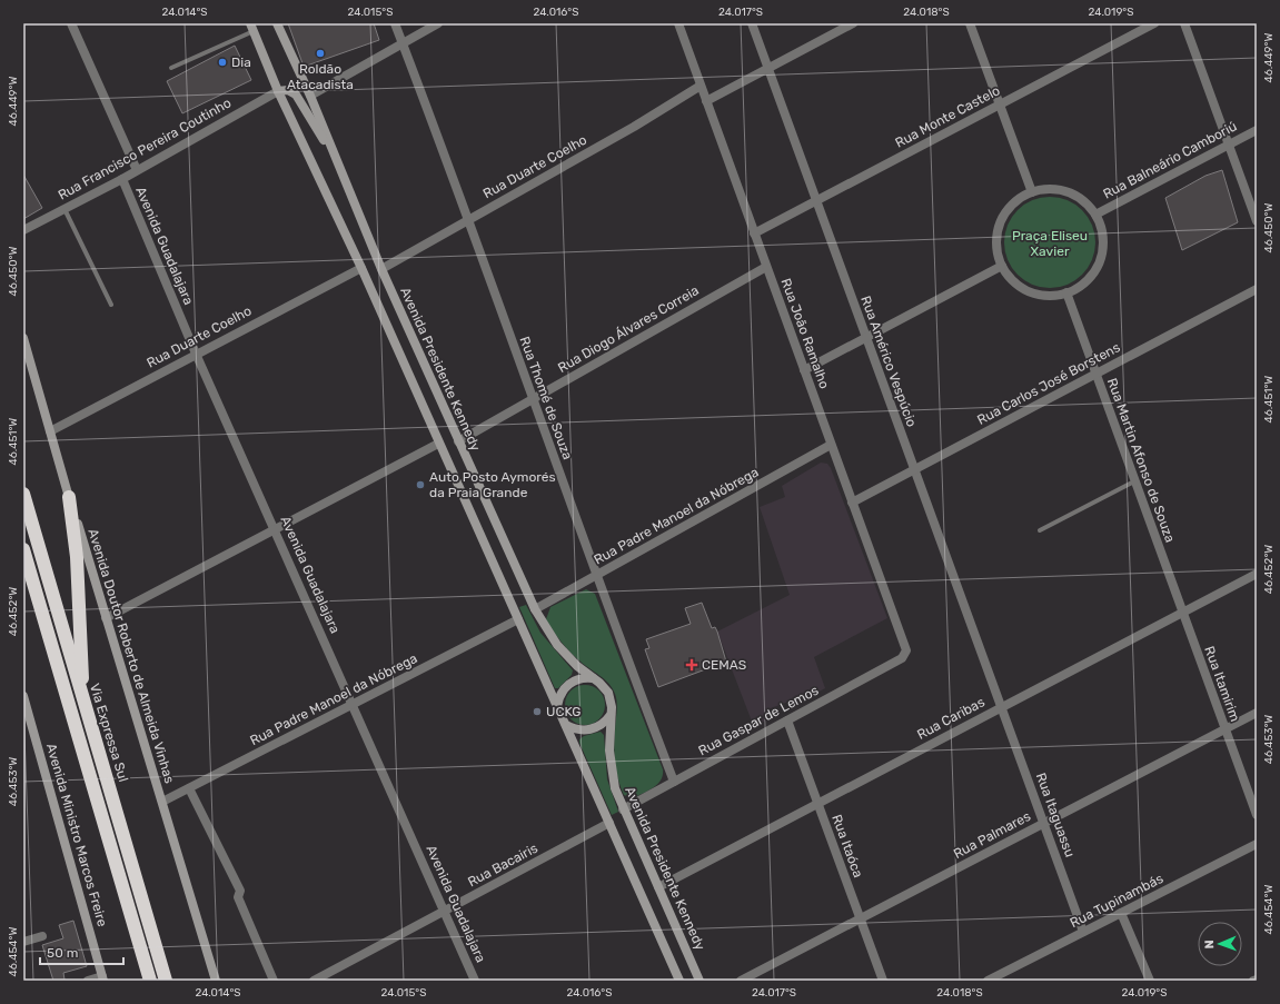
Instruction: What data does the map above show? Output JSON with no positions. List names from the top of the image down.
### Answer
{
  "streets": {
    "highway": ["Via Expressa Sul"],
    "main road": ["Avenida Presidente Kennedy", "Avenida Doutor Roberto de Almeida Vinhas", "Avenida Ministro Marcos Freire"],
    "street": [
      "Rua Monte Castelo",
      "Rua Francisco Pereira Coutinho",
      "Rua Balneário Camboriú",
      "Rua Duarte Coelho",
      "Avenida Guadalajara",
      "Rua Diogo Álvares Correia",
      "Rua João Ramalho",
      "Rua Américo Vespúcio",
      "Rua Carlos José Borstens",
      "Rua Thomé de Souza",
      "Rua Martin Afonso de Souza",
      "Rua Padre Manoel da Nóbrega",
      "Rua Itamirim",
      "Rua Caribas",
      "Rua Gaspar de Lemos",
      "Rua Itaguassu",
      "Rua Palmares",
      "Rua Itaóca",
      "Rua Bacairis",
      "Rua Tupinambás"
    ]
  },
  "crossings": [
    ["Rua Monte Castelo", "Rua João Ramalho"],
    ["Rua Monte Castelo", "Rua Américo Vespúcio"],
    ["Rua Francisco Pereira Coutinho", "Avenida Guadalajara"],
    ["Rua Balneário Camboriú", "Rua Martin Afonso de Souza"],
    ["Rua Duarte Coelho", "Avenida Guadalajara"],
    ["Rua Duarte Coelho", "Rua João Ramalho"],
    ["Rua Duarte Coelho", "Avenida Presidente Kennedy"],
    ["Rua Duarte Coelho", "Rua Thomé de Souza"],
    ["Rua Duarte Coelho", "Avenida Doutor Roberto de Almeida Vinhas"],
    ["Avenida Guadalajara", "Rua Padre Manoel da Nóbrega"],
    ["Avenida Guadalajara", "Rua Bacairis"],
    ["Rua Diogo Álvares Correia", "Rua João Ramalho"],
    ["Rua Diogo Álvares Correia", "Avenida Presidente Kennedy"],
    ["Rua Diogo Álvares Correia", "Rua Thomé de Souza"],
    ["Rua João Ramalho", "Rua Carlos José Borstens"],
    ["Rua João Ramalho", "Rua Padre Manoel da Nóbrega"],
    ["Rua João Ramalho", "Rua Gaspar de Lemos"],
    ["Rua Américo Vespúcio", "Rua Carlos José Borstens"],
    ["Rua Américo Vespúcio", "Rua Caribas"],
    ["Rua Américo Vespúcio", "Rua Itaguassu"],
    ["Avenida Presidente Kennedy", "Rua Padre Manoel da Nóbrega"],
    ["Avenida Presidente Kennedy", "Rua Caribas"],
    ["Avenida Presidente Kennedy", "Rua Gaspar de Lemos"],
    ["Rua Carlos José Borstens", "Rua Martin Afonso de Souza"],
    ["Rua Thomé de Souza", "Rua Padre Manoel da Nóbrega"],
    ["Rua Thomé de Souza", "Rua Gaspar de Lemos"],
    ["Rua Martin Afonso de Souza", "Rua Itamirim"],
    ["Rua Martin Afonso de Souza", "Rua Caribas"],
    ["Rua Padre Manoel da Nóbrega", "Avenida Doutor Roberto de Almeida Vinhas"],
    ["Rua Itamirim", "Rua Caribas"],
    ["Rua Itamirim", "Rua Palmares"],
    ["Rua Caribas", "Rua Itaguassu"],
    ["Rua Caribas", "Rua Itaóca"],
    ["Rua Gaspar de Lemos", "Rua Itaóca"],
    ["Rua Itaguassu", "Rua Palmares"],
    ["Rua Itaguassu", "Rua Tupinambás"],
    ["Rua Palmares", "Rua Itaóca"]
  ],
  "parks": ["Praça Eliseu Xavier"],
  "places": {
    "other": [
      "Roldão Atacadista",
      "Dia",
      "Auto Posto Aymorés da Praia Grande",
      "UCKG"
    ],
    "health": ["CEMAS"]
  },
  "scale_bar": "50 m",
  "north": "left",
  "coordinates": [
    "24.014°S",
    "24.015°S",
    "24.016°S",
    "24.017°S",
    "24.018°S",
    "24.019°S",
    "46.449°W",
    "46.450°W",
    "46.451°W",
    "46.452°W",
    "46.453°W",
    "46.454°W"
  ]
}
